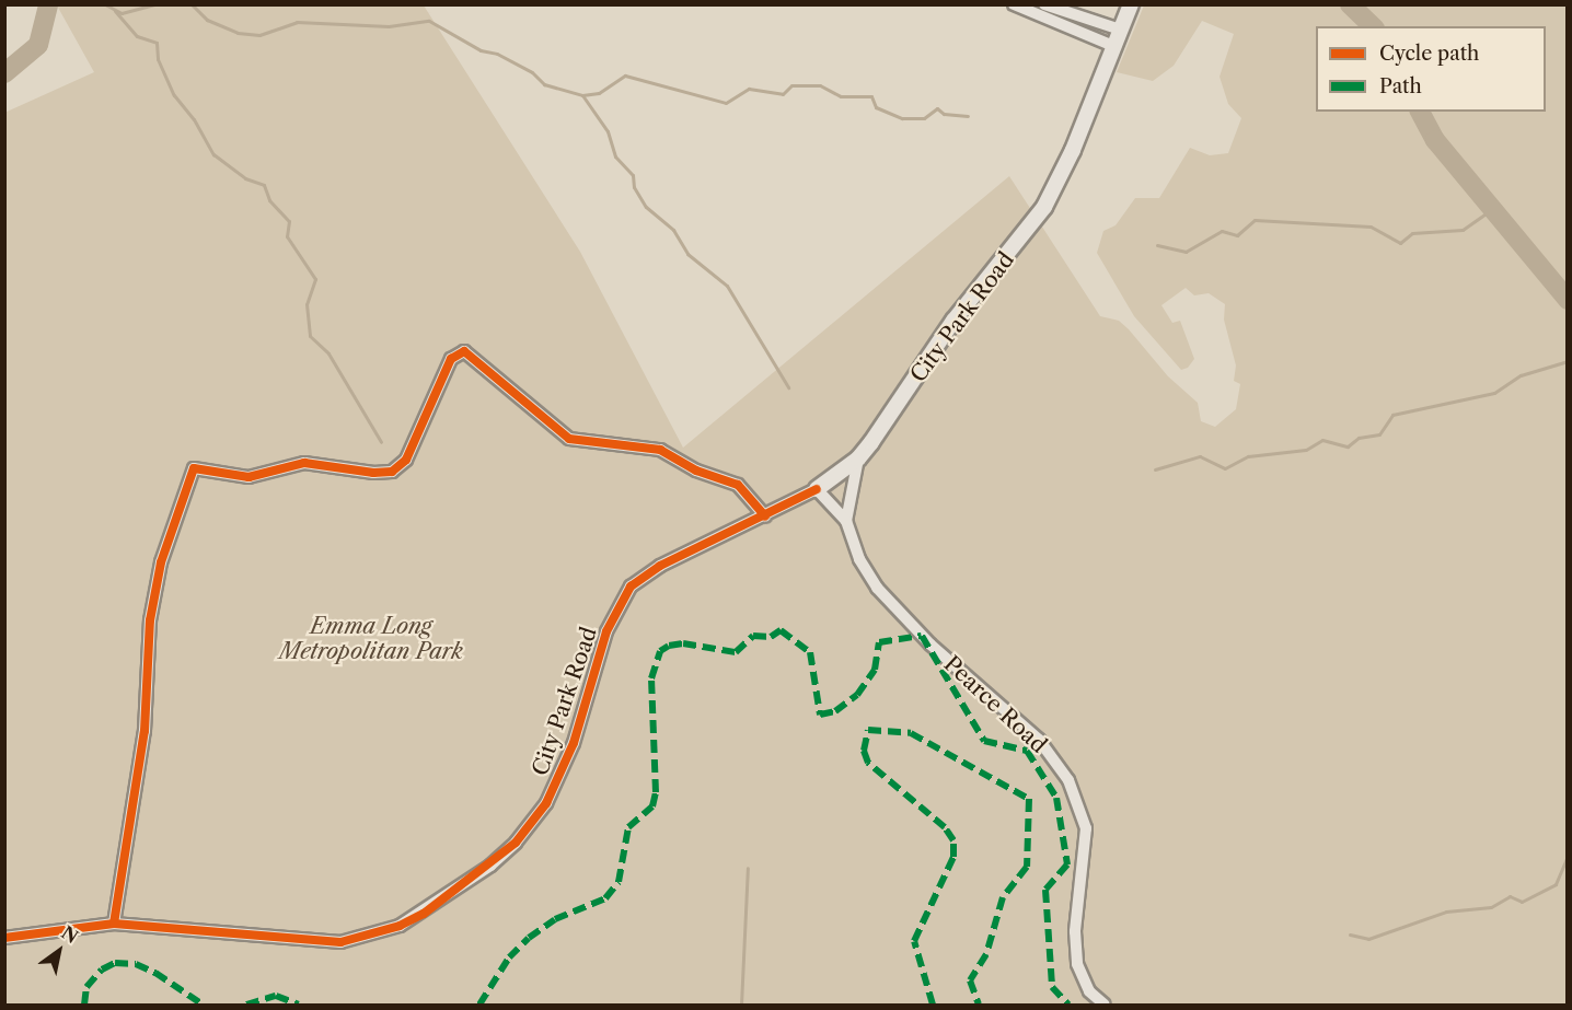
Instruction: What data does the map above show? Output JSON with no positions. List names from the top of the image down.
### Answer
{
  "streets": {
    "street": ["City Park Road", "Pearce Road"]
  },
  "crossings": [
    ["City Park Road", "Pearce Road"]
  ],
  "parks": ["Emma Long Metropolitan Park"],
  "legend": ["Cycle path", "Path"],
  "north": "top right"
}
